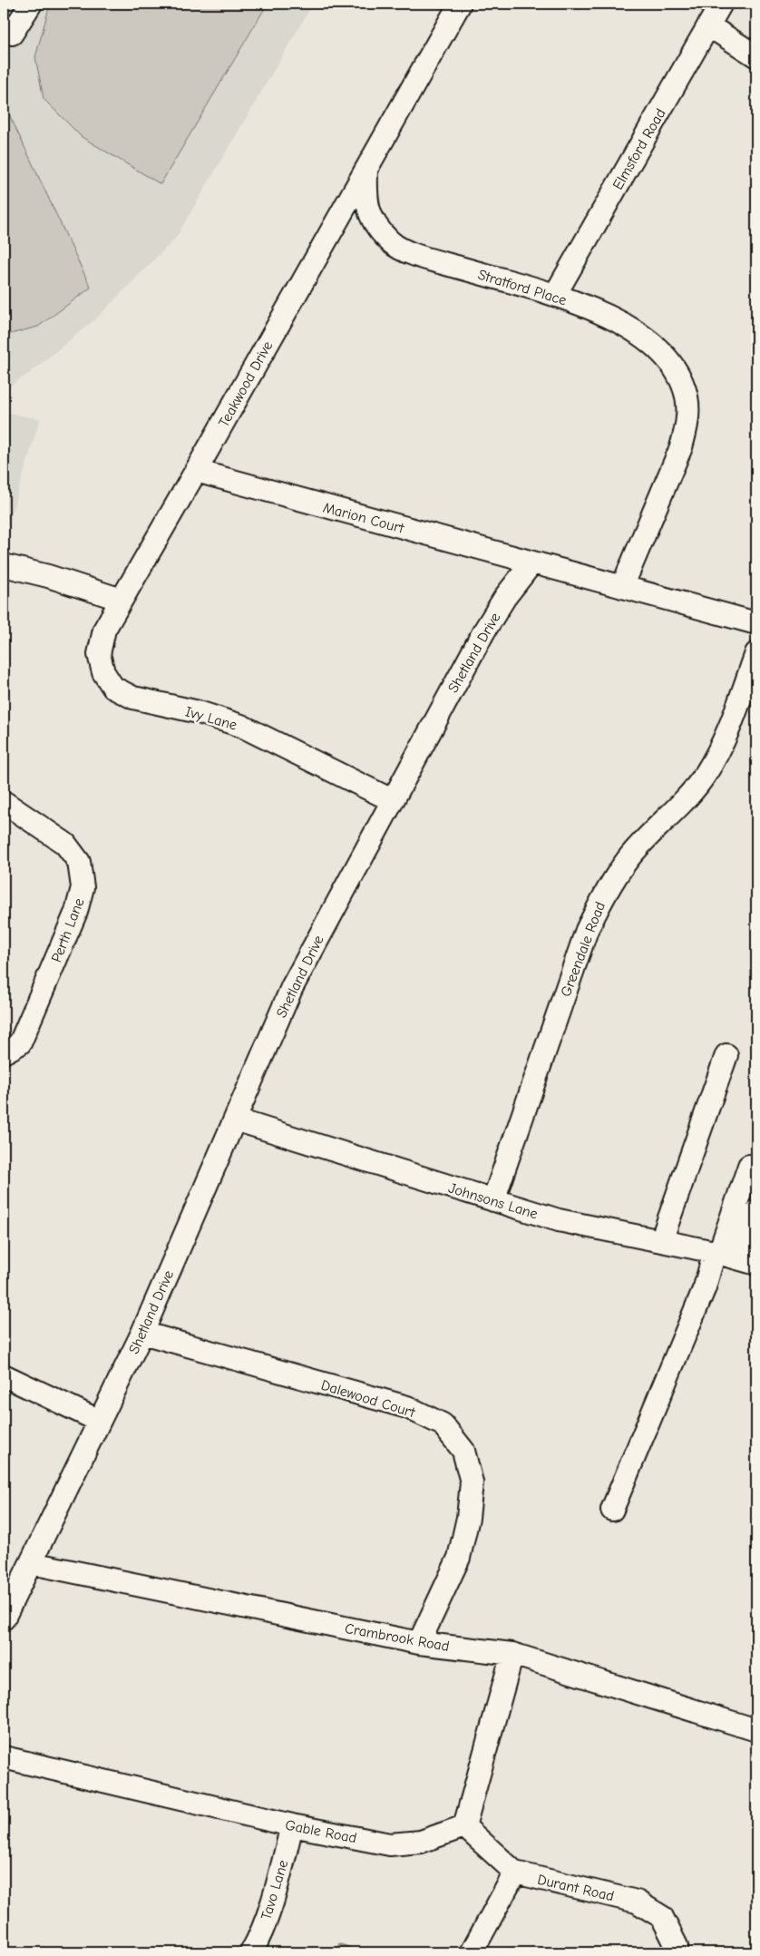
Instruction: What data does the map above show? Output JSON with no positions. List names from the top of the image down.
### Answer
{
  "streets": {
    "street": [
      "Elmsford Road",
      "Stratford Place",
      "Teakwood Drive",
      "Marion Court",
      "Shetland Drive",
      "Ivy Lane",
      "Perth Lane",
      "Greendale Road",
      "Johnsons Lane",
      "Dalewood Court",
      "Crambrook Road",
      "Gable Road",
      "Durant Road",
      "Tavo Lane"
    ]
  },
  "crossings": [
    ["Elmsford Road", "Stratford Place"],
    ["Stratford Place", "Teakwood Drive"],
    ["Teakwood Drive", "Marion Court"],
    ["Teakwood Drive", "Ivy Lane"],
    ["Marion Court", "Shetland Drive"],
    ["Shetland Drive", "Ivy Lane"],
    ["Shetland Drive", "Johnsons Lane"],
    ["Shetland Drive", "Dalewood Court"],
    ["Shetland Drive", "Crambrook Road"],
    ["Greendale Road", "Johnsons Lane"],
    ["Dalewood Court", "Crambrook Road"],
    ["Gable Road", "Durant Road"],
    ["Gable Road", "Tavo Lane"]
  ]
}
